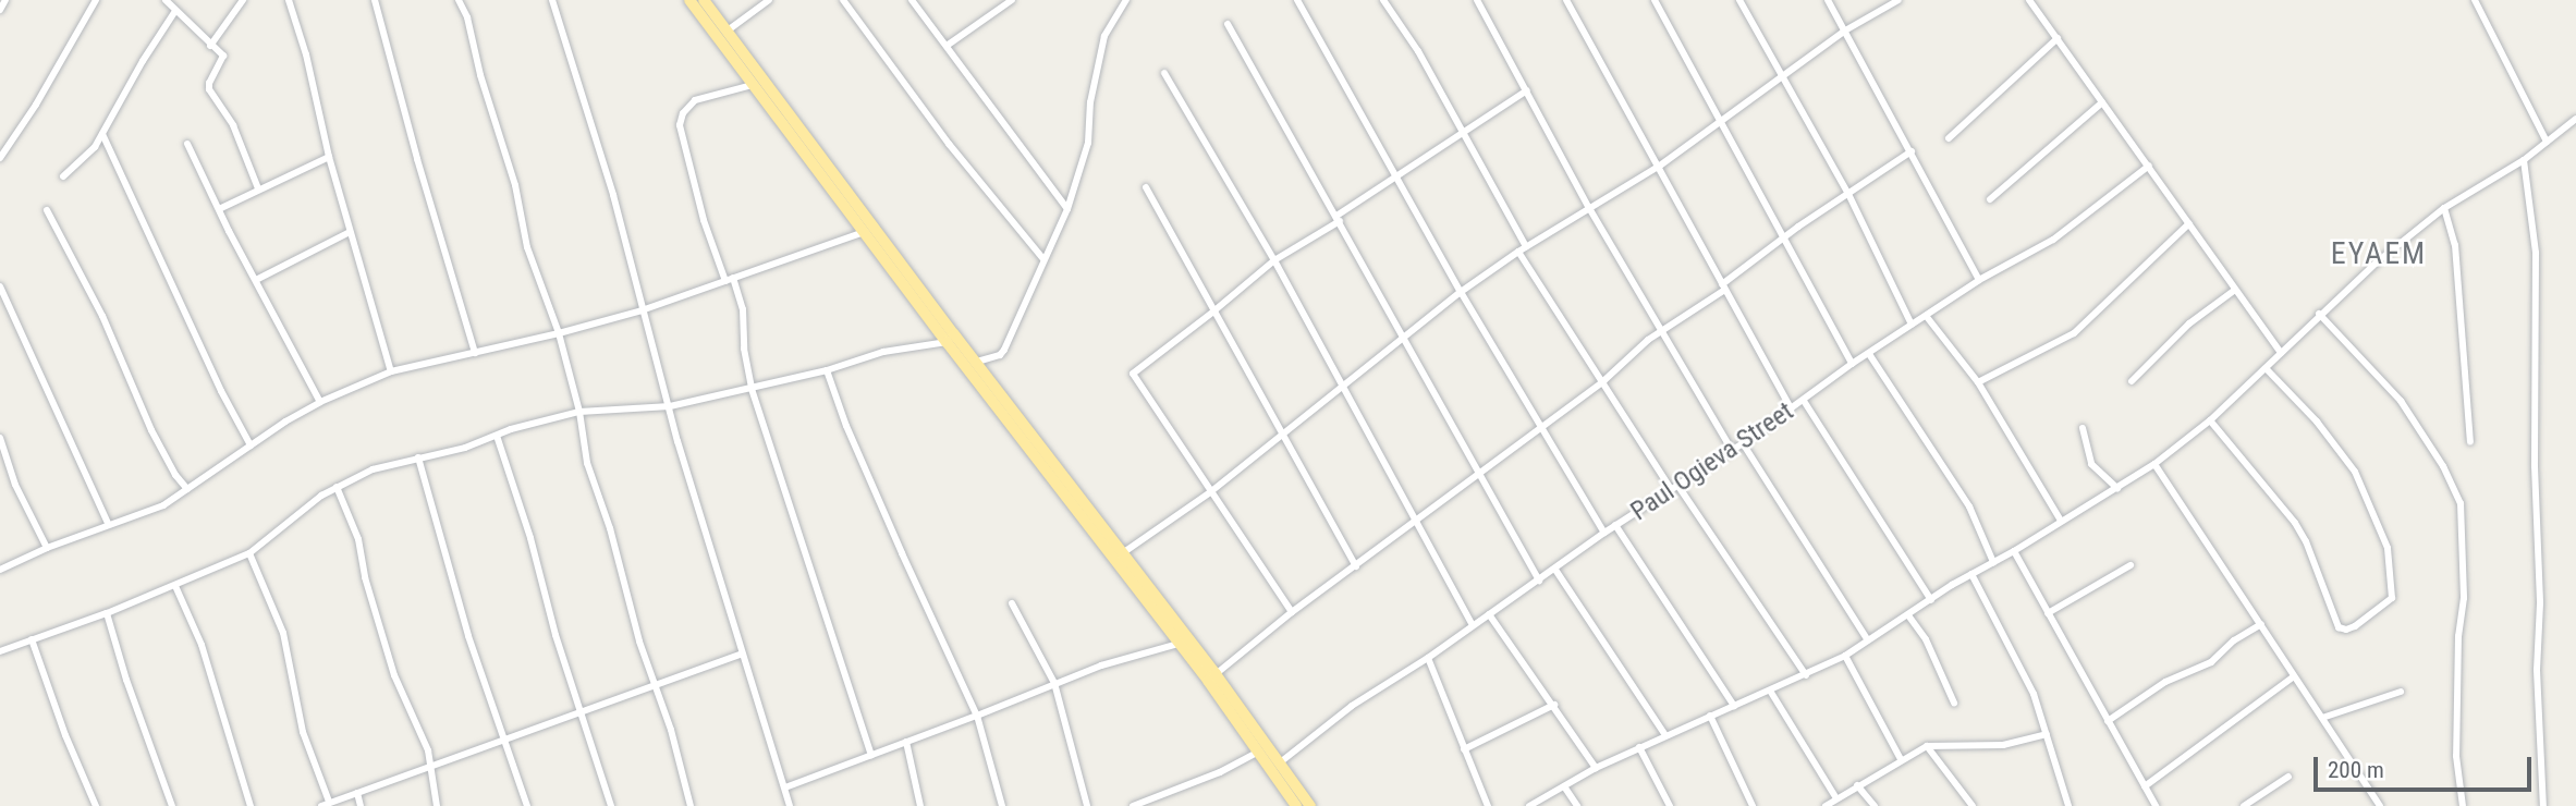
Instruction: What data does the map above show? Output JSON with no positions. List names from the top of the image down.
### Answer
{
  "streets": {
    "street": ["Paul Ogieva Street"]
  },
  "districts": ["EYAEM"],
  "scale_bar": "200 m"
}
